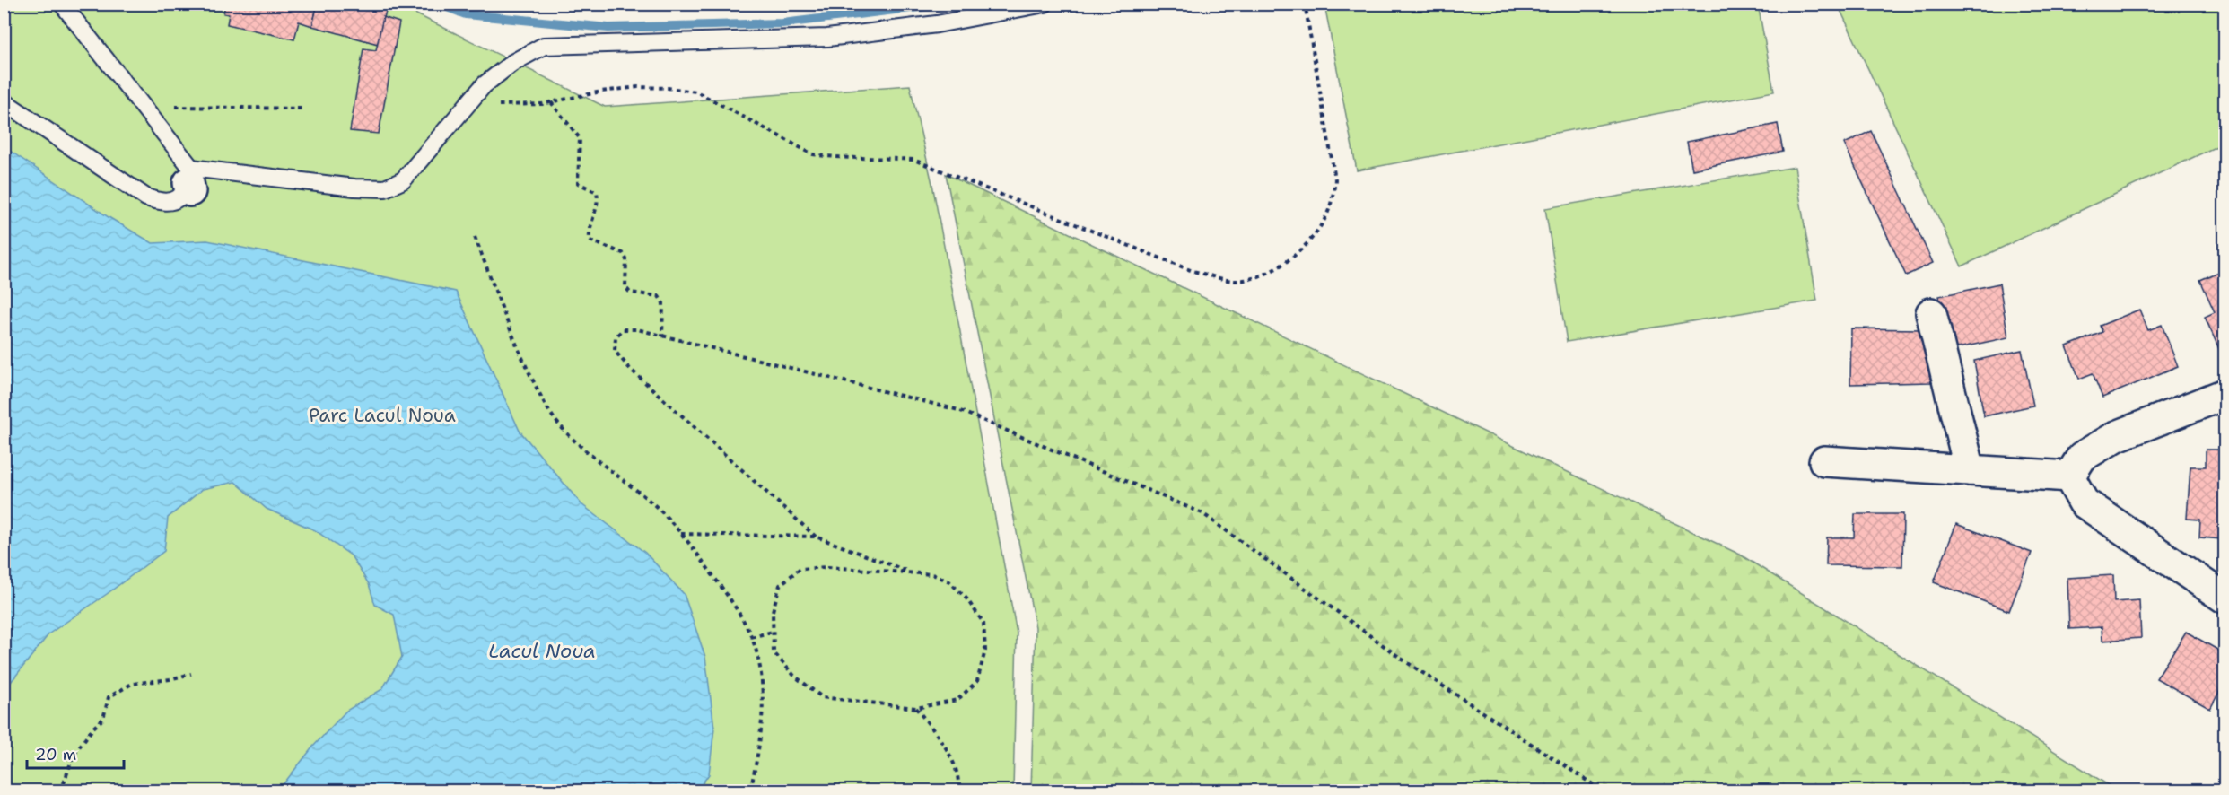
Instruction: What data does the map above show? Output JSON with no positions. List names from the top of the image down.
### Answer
{
  "water": ["Lacul Noua"],
  "parks": ["Parc Lacul Noua"],
  "scale_bar": "20 m"
}
